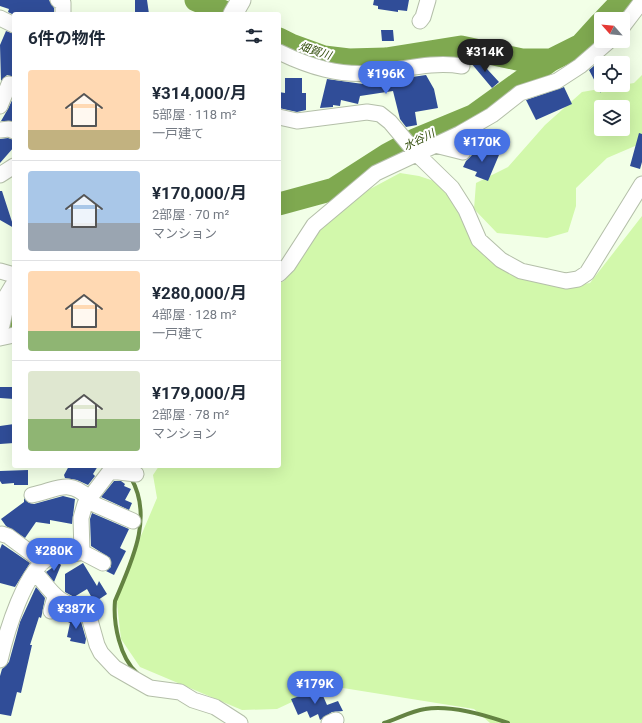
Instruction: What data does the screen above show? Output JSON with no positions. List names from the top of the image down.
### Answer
{
  "water": ["畑賀川", "水谷川"],
  "north": "top left",
  "page": {
    "heading": "6件の物件",
    "price": [
      "¥314K",
      "¥196K",
      "¥170K",
      "¥280K",
      "¥387K",
      "¥179K"
    ],
    "list": [
      {
        "name": "¥314,000/月",
        "note": "5部屋 · 118 m² · 一戸建て"
      },
      {
        "name": "¥170,000/月",
        "note": "2部屋 · 70 m² · マンション"
      },
      {
        "name": "¥280,000/月",
        "note": "4部屋 · 128 m² · 一戸建て"
      },
      {
        "name": "¥179,000/月",
        "note": "2部屋 · 78 m² · マンション"
      }
    ]
  }
}
